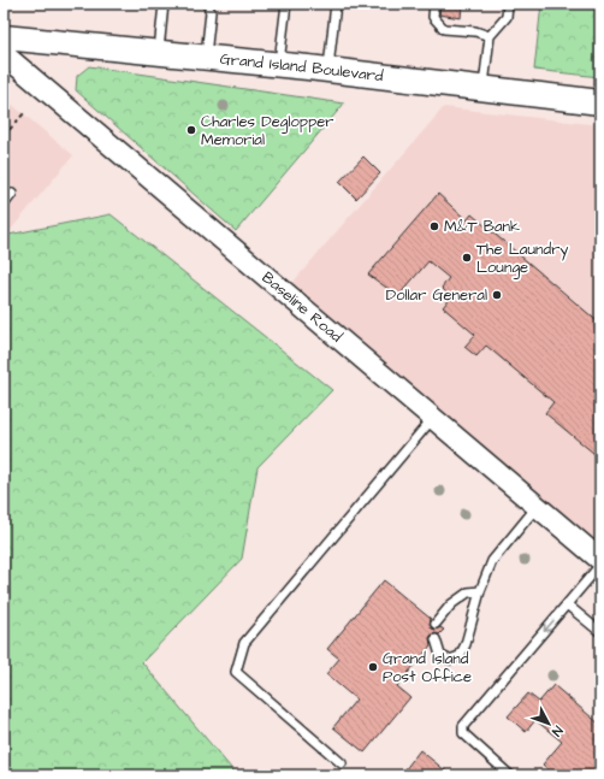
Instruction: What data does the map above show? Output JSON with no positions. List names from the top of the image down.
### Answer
{
  "streets": {
    "main road": ["Grand Island Boulevard"],
    "street": ["Baseline Road"]
  },
  "places": [
    "Charles Deglopper Memorial",
    "M&T Bank",
    "The Laundry Lounge",
    "Dollar General",
    "Grand Island Post Office"
  ],
  "north": "bottom right"
}
